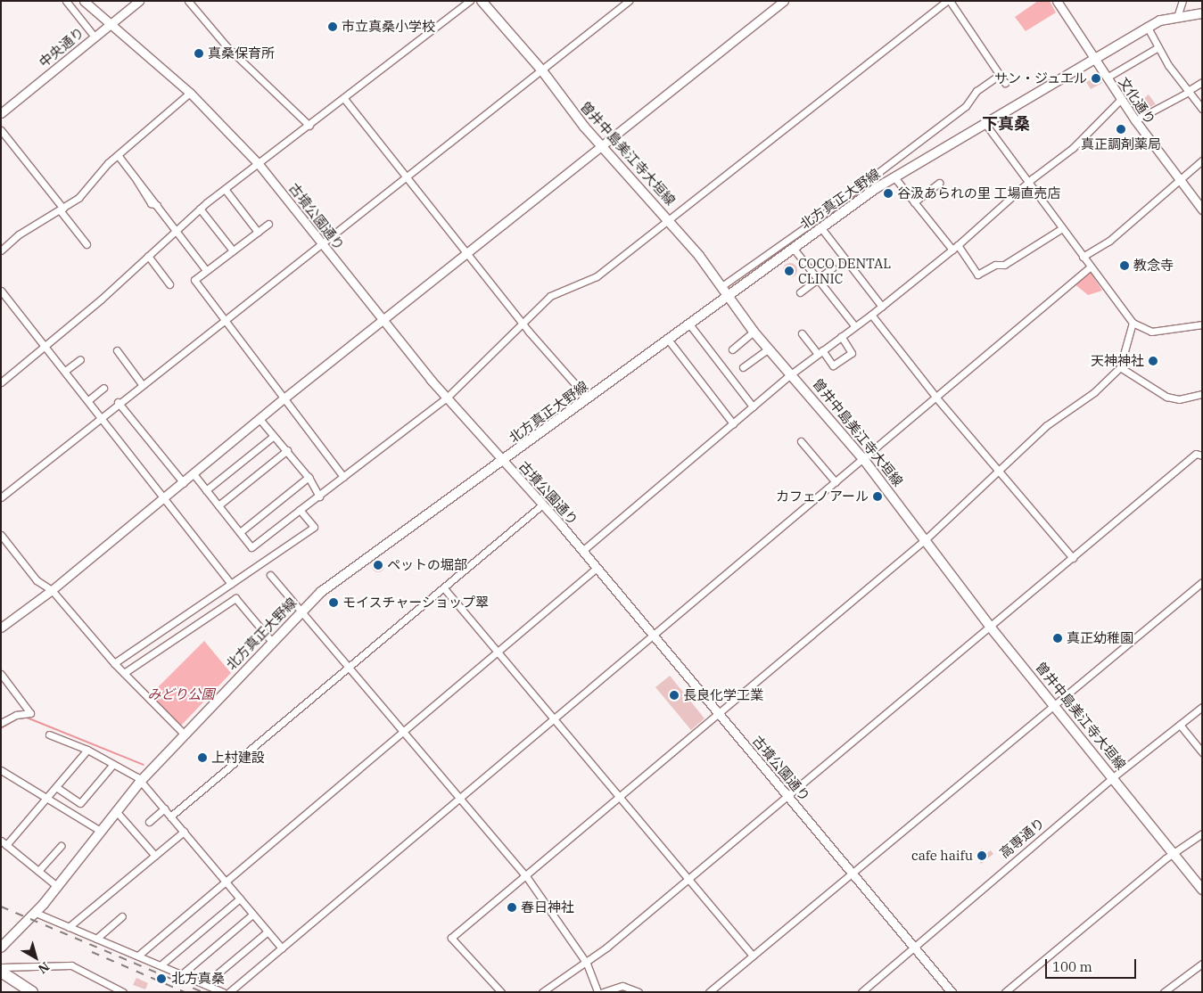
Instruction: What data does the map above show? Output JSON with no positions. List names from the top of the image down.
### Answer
{
  "streets": {
    "main road": ["曽井中島美江寺大垣線", "北方真正大野線"],
    "street": [
      "中央通り",
      "文化通り",
      "古墳公園通り",
      "高専通り"
    ]
  },
  "crossings": [
    ["中央通り", "古墳公園通り"],
    ["文化通り", "北方真正大野線"],
    ["曽井中島美江寺大垣線", "北方真正大野線"],
    ["曽井中島美江寺大垣線", "高専通り"],
    ["北方真正大野線", "古墳公園通り"],
    ["古墳公園通り", "高専通り"]
  ],
  "districts": ["下真桑"],
  "parks": ["みどり公園"],
  "places": [
    "市立真桑小学校",
    "真桑保育所",
    "サン・ジュエル",
    "真正調剤薬局",
    "谷汲あられの里 工場直売店",
    "教念寺",
    "COCO DENTAL CLINIC",
    "天神神社",
    "カフェノアール",
    "ペットの堀部",
    "モイスチャーショップ翠",
    "真正幼稚園",
    "長良化学工業",
    "上村建設",
    "cafe haifu",
    "春日神社",
    "北方真桑"
  ],
  "scale_bar": "100 m",
  "north": "bottom right"
}
